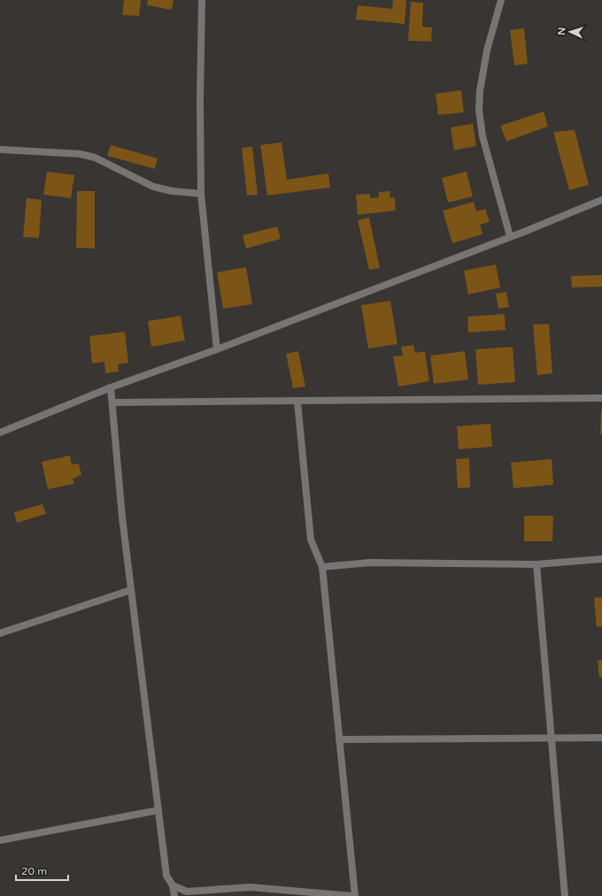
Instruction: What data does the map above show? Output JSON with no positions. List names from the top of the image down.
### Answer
{
  "scale_bar": "20 m",
  "north": "left"
}
